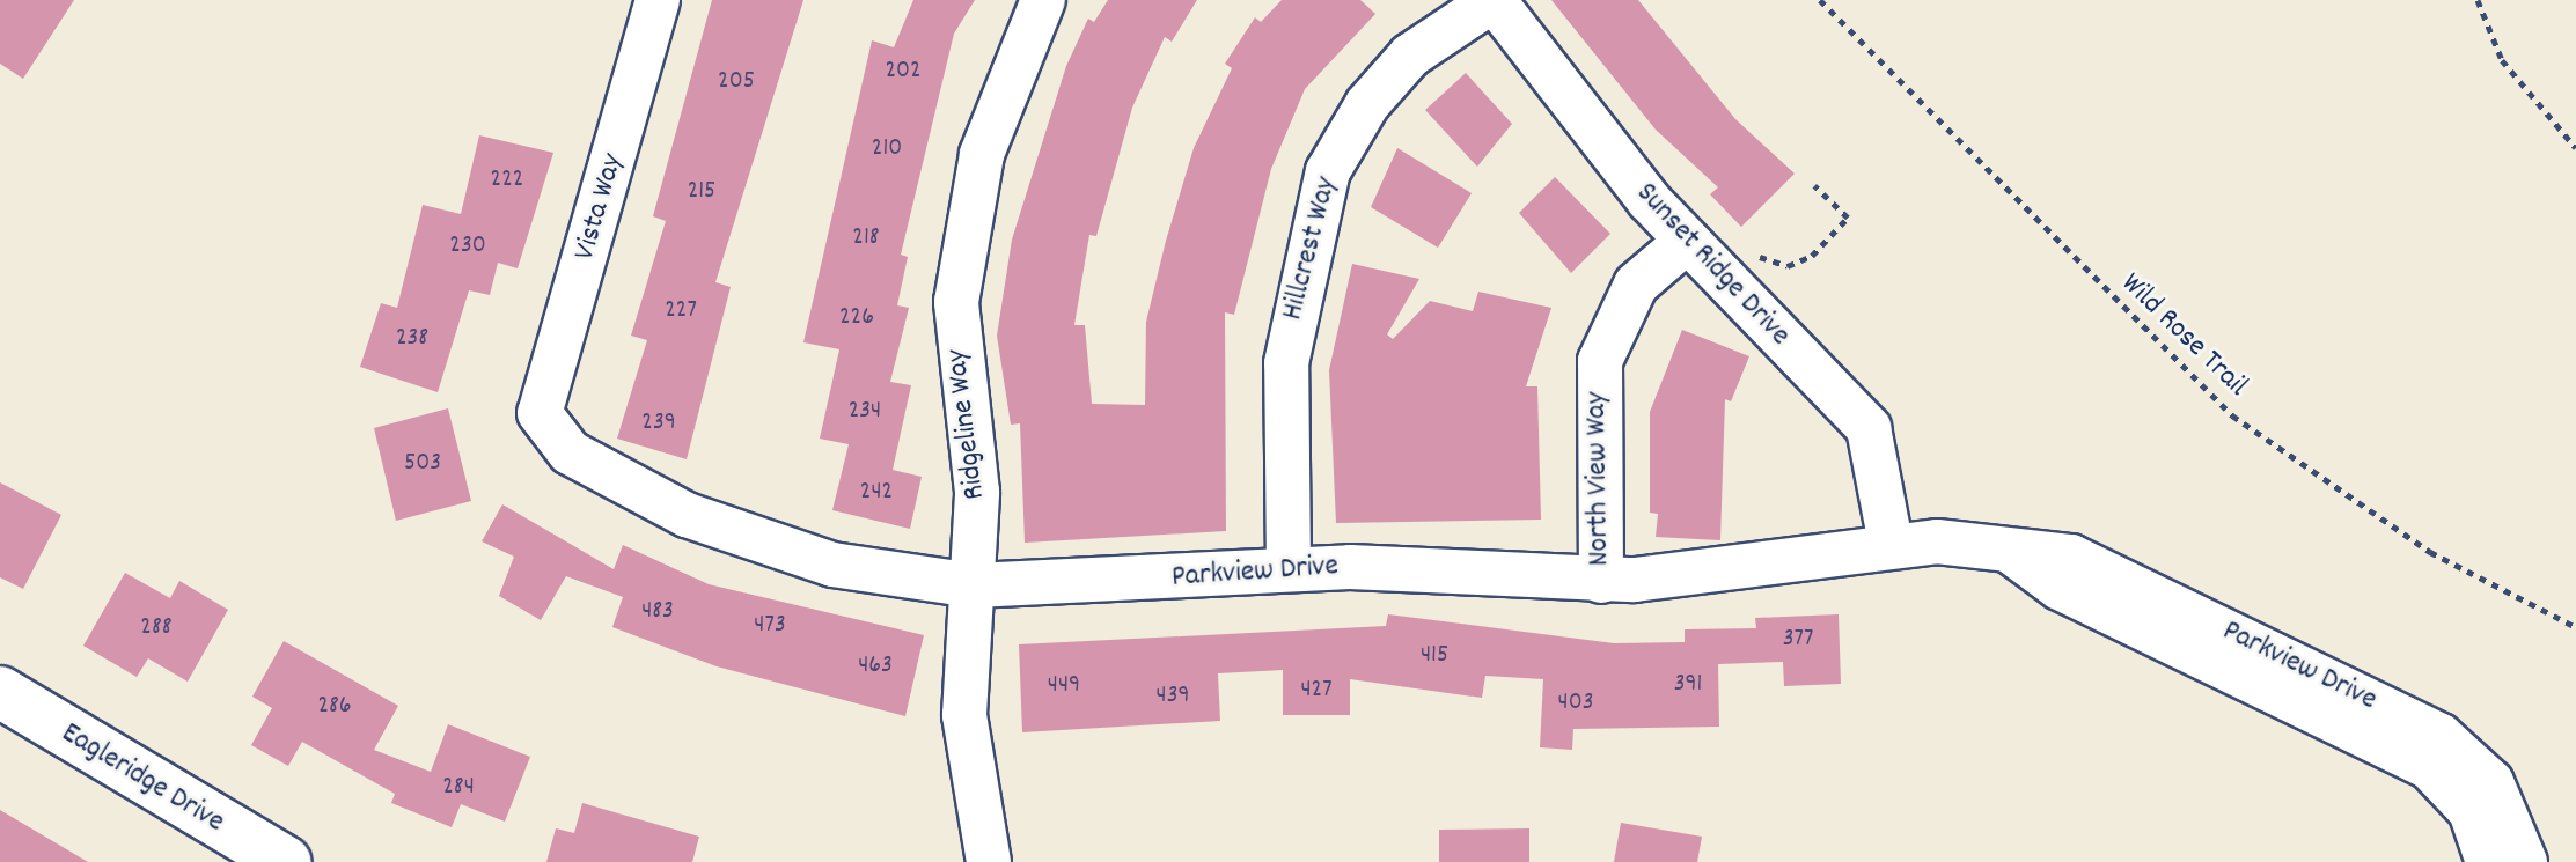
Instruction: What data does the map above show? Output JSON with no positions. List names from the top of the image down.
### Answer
{
  "streets": {
    "main road": ["Eagleridge Drive"],
    "street": [
      "Vista Way",
      "Hillcrest Way",
      "Sunset Ridge Drive",
      "Ridgeline Way",
      "North View Way",
      "Parkview Drive"
    ],
    "path": ["Wild Rose Trail"]
  },
  "crossings": [
    ["Vista Way", "Parkview Drive"],
    ["Hillcrest Way", "Sunset Ridge Drive"],
    ["Hillcrest Way", "Parkview Drive"],
    ["Sunset Ridge Drive", "North View Way"],
    ["Sunset Ridge Drive", "Parkview Drive"],
    ["Ridgeline Way", "Parkview Drive"],
    ["North View Way", "Parkview Drive"]
  ],
  "house_numbers": [
    "202",
    "205",
    "210",
    "222",
    "215",
    "218",
    "230",
    "227",
    "226",
    "238",
    "234",
    "239",
    "503",
    "242",
    "483",
    "473",
    "288",
    "377",
    "415",
    "463",
    "391",
    "449",
    "427",
    "439",
    "403",
    "286",
    "284"
  ]
}
